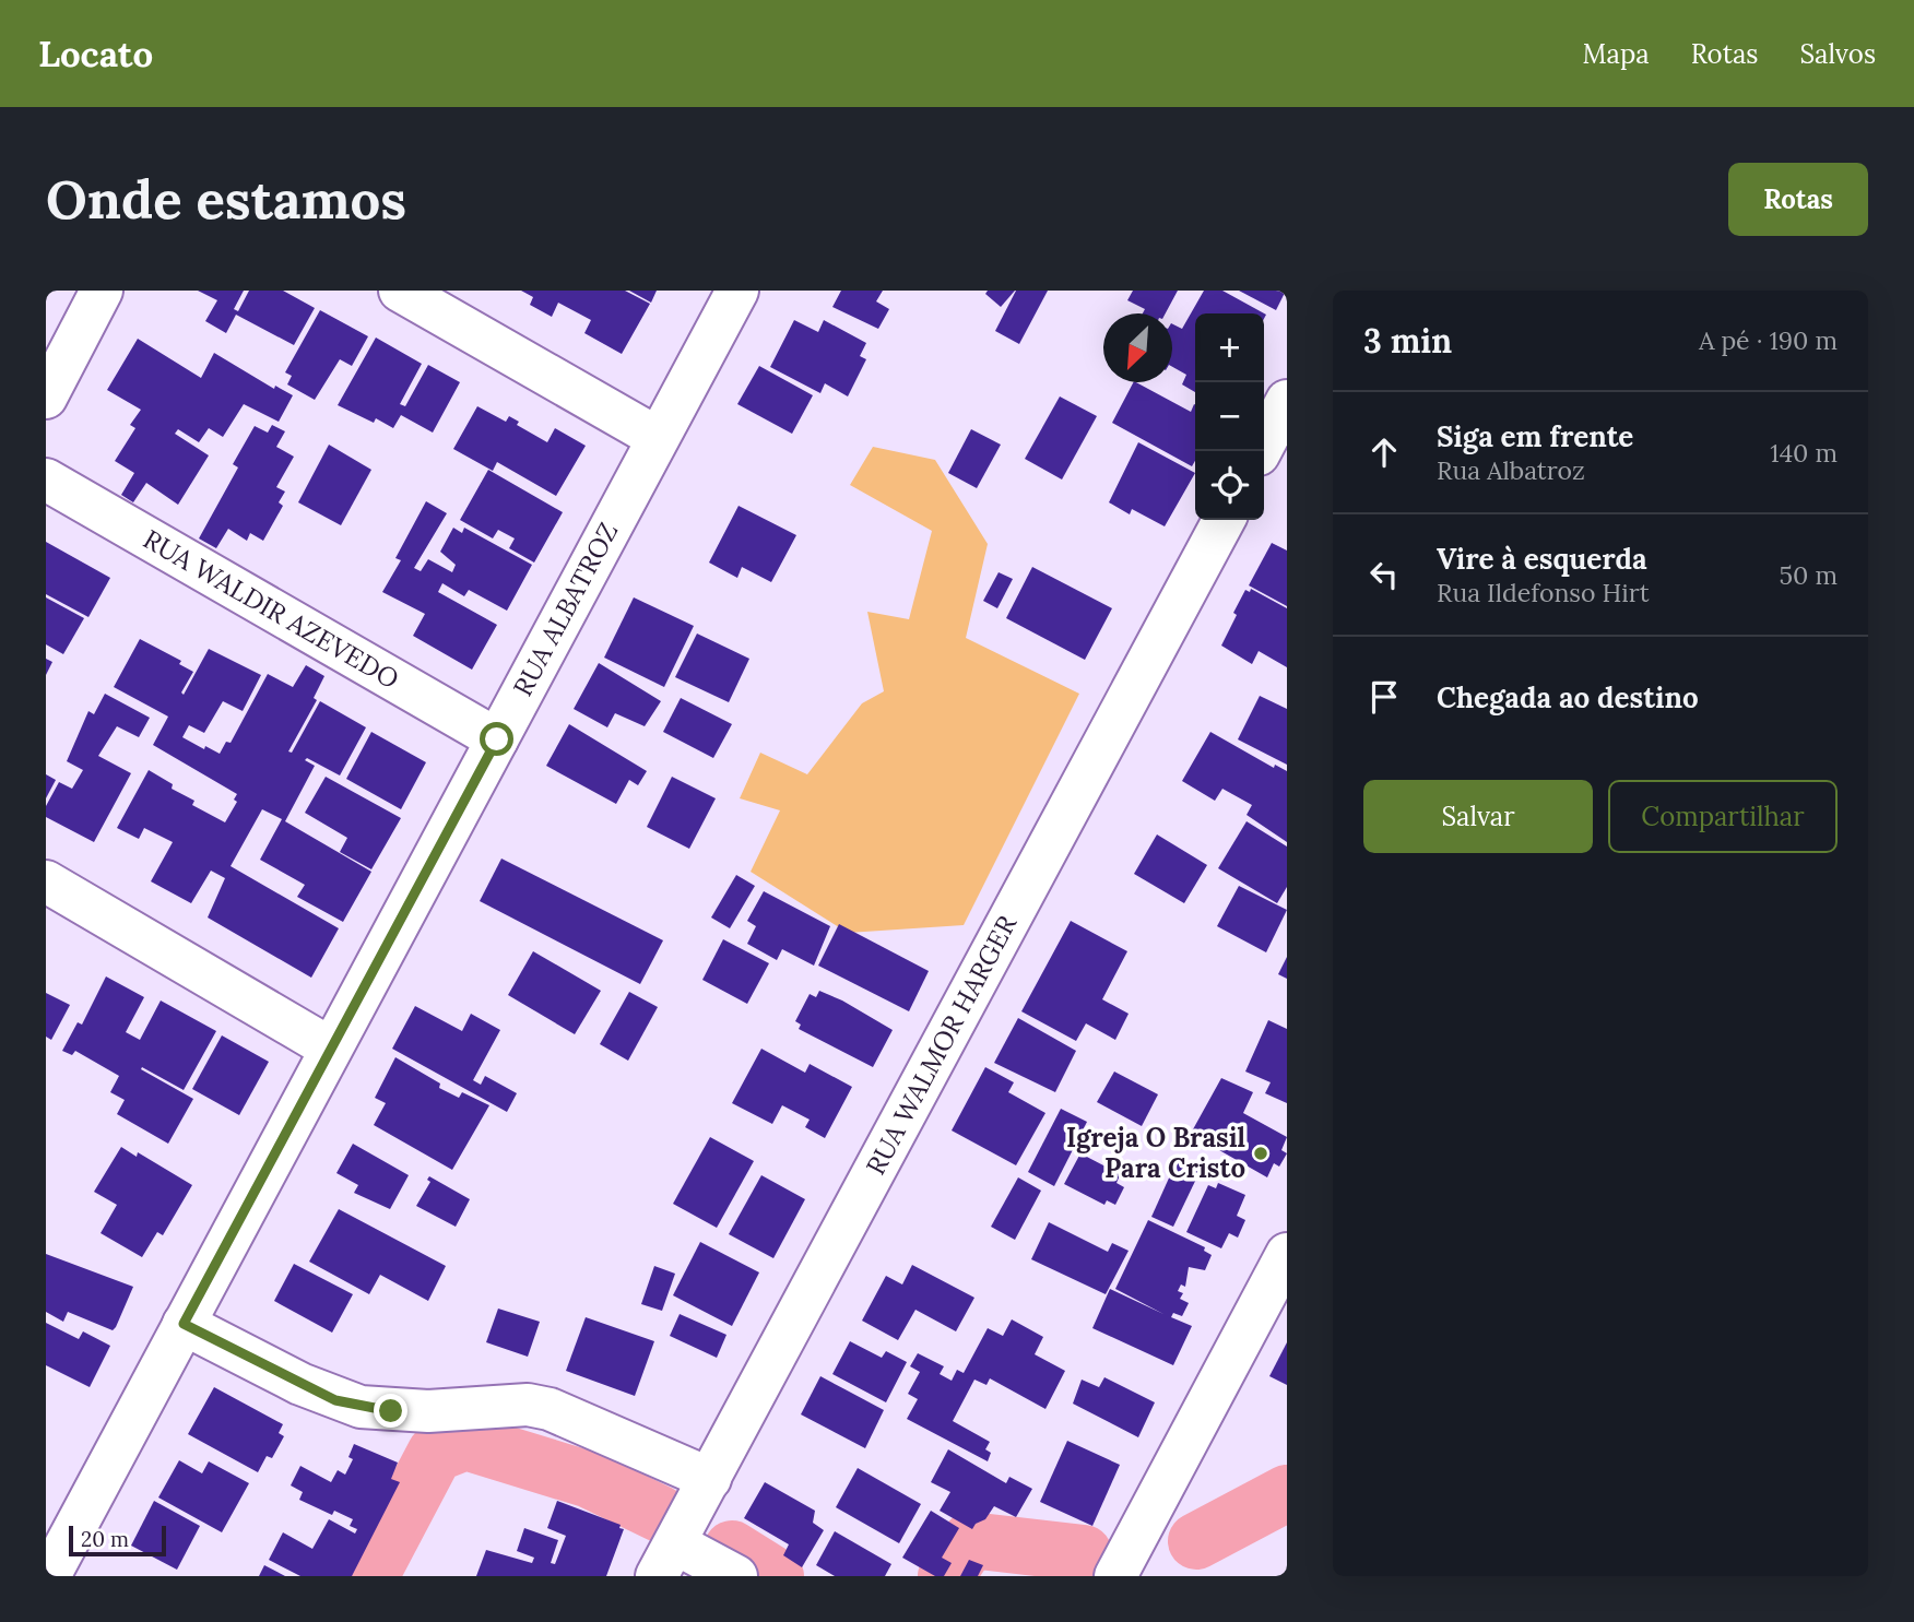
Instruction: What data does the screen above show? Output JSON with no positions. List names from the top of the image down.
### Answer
{
  "streets": {
    "street": ["RUA WALDIR AZEVEDO", "RUA ALBATROZ", "RUA WALMOR HARGER"]
  },
  "crossings": [
    ["RUA WALDIR AZEVEDO", "RUA ALBATROZ"]
  ],
  "places": ["Igreja O Brasil Para Cristo"],
  "scale_bar": "20 m",
  "north": "bottom left",
  "page": {
    "header": "Locato",
    "nav": ["Mapa", "Rotas", "Salvos"],
    "buttons": [
      "Rotas",
      ["Salvar", "Compartilhar"]
    ],
    "title": "Onde estamos",
    "heading": ["3 min", "A pé · 190 m"],
    "map_buttons": ["+", "−"],
    "list": [
      ["Siga em frente", "Rua Albatroz", "140 m"],
      ["Vire à esquerda", "Rua Ildefonso Hirt", "50 m"],
      "Chegada ao destino"
    ],
    "scale": "20 m"
  }
}
